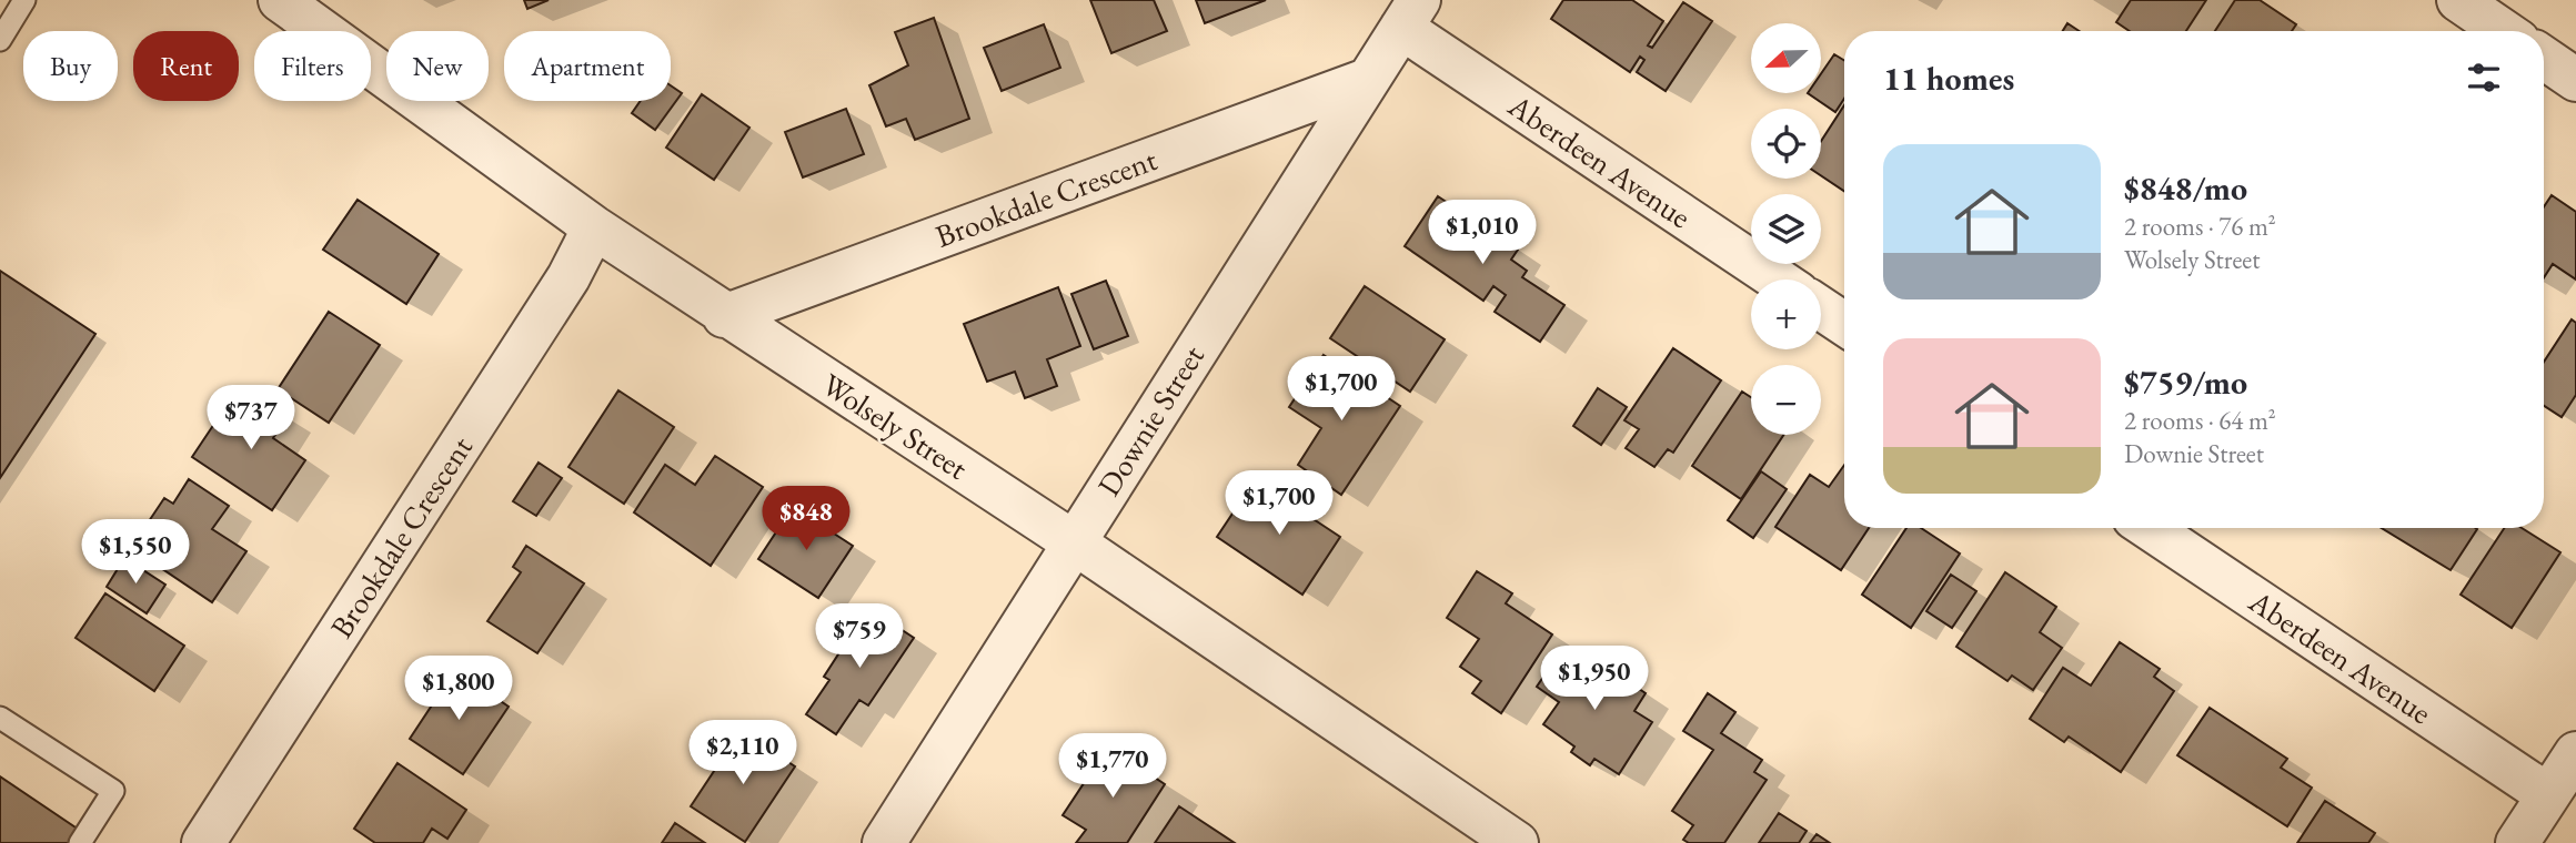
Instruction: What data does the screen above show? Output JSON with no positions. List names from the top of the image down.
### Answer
{
  "streets": {
    "street": [
      "Aberdeen Avenue",
      "Brookdale Crescent",
      "Downie Street",
      "Wolsely Street"
    ]
  },
  "crossings": [
    ["Aberdeen Avenue", "Downie Street"],
    ["Brookdale Crescent", "Downie Street"],
    ["Brookdale Crescent", "Wolsely Street"],
    ["Downie Street", "Wolsely Street"]
  ],
  "north": "left",
  "page": {
    "map_buttons": ["+", "−"],
    "chip": [
      "Buy",
      "Rent",
      "Filters",
      "New",
      "Apartment"
    ],
    "heading": "11 homes",
    "list": [
      {
        "name": "$848/mo",
        "note": "2 rooms · 76 m² · Wolsely Street"
      },
      {
        "name": "$759/mo",
        "note": "2 rooms · 64 m² · Downie Street"
      }
    ],
    "price": [
      "$1,010",
      "$1,700",
      "$737",
      "$1,700",
      "$848",
      "$1,550",
      "$759",
      "$1,950",
      "$1,800",
      "$2,110",
      "$1,770"
    ]
  }
}
